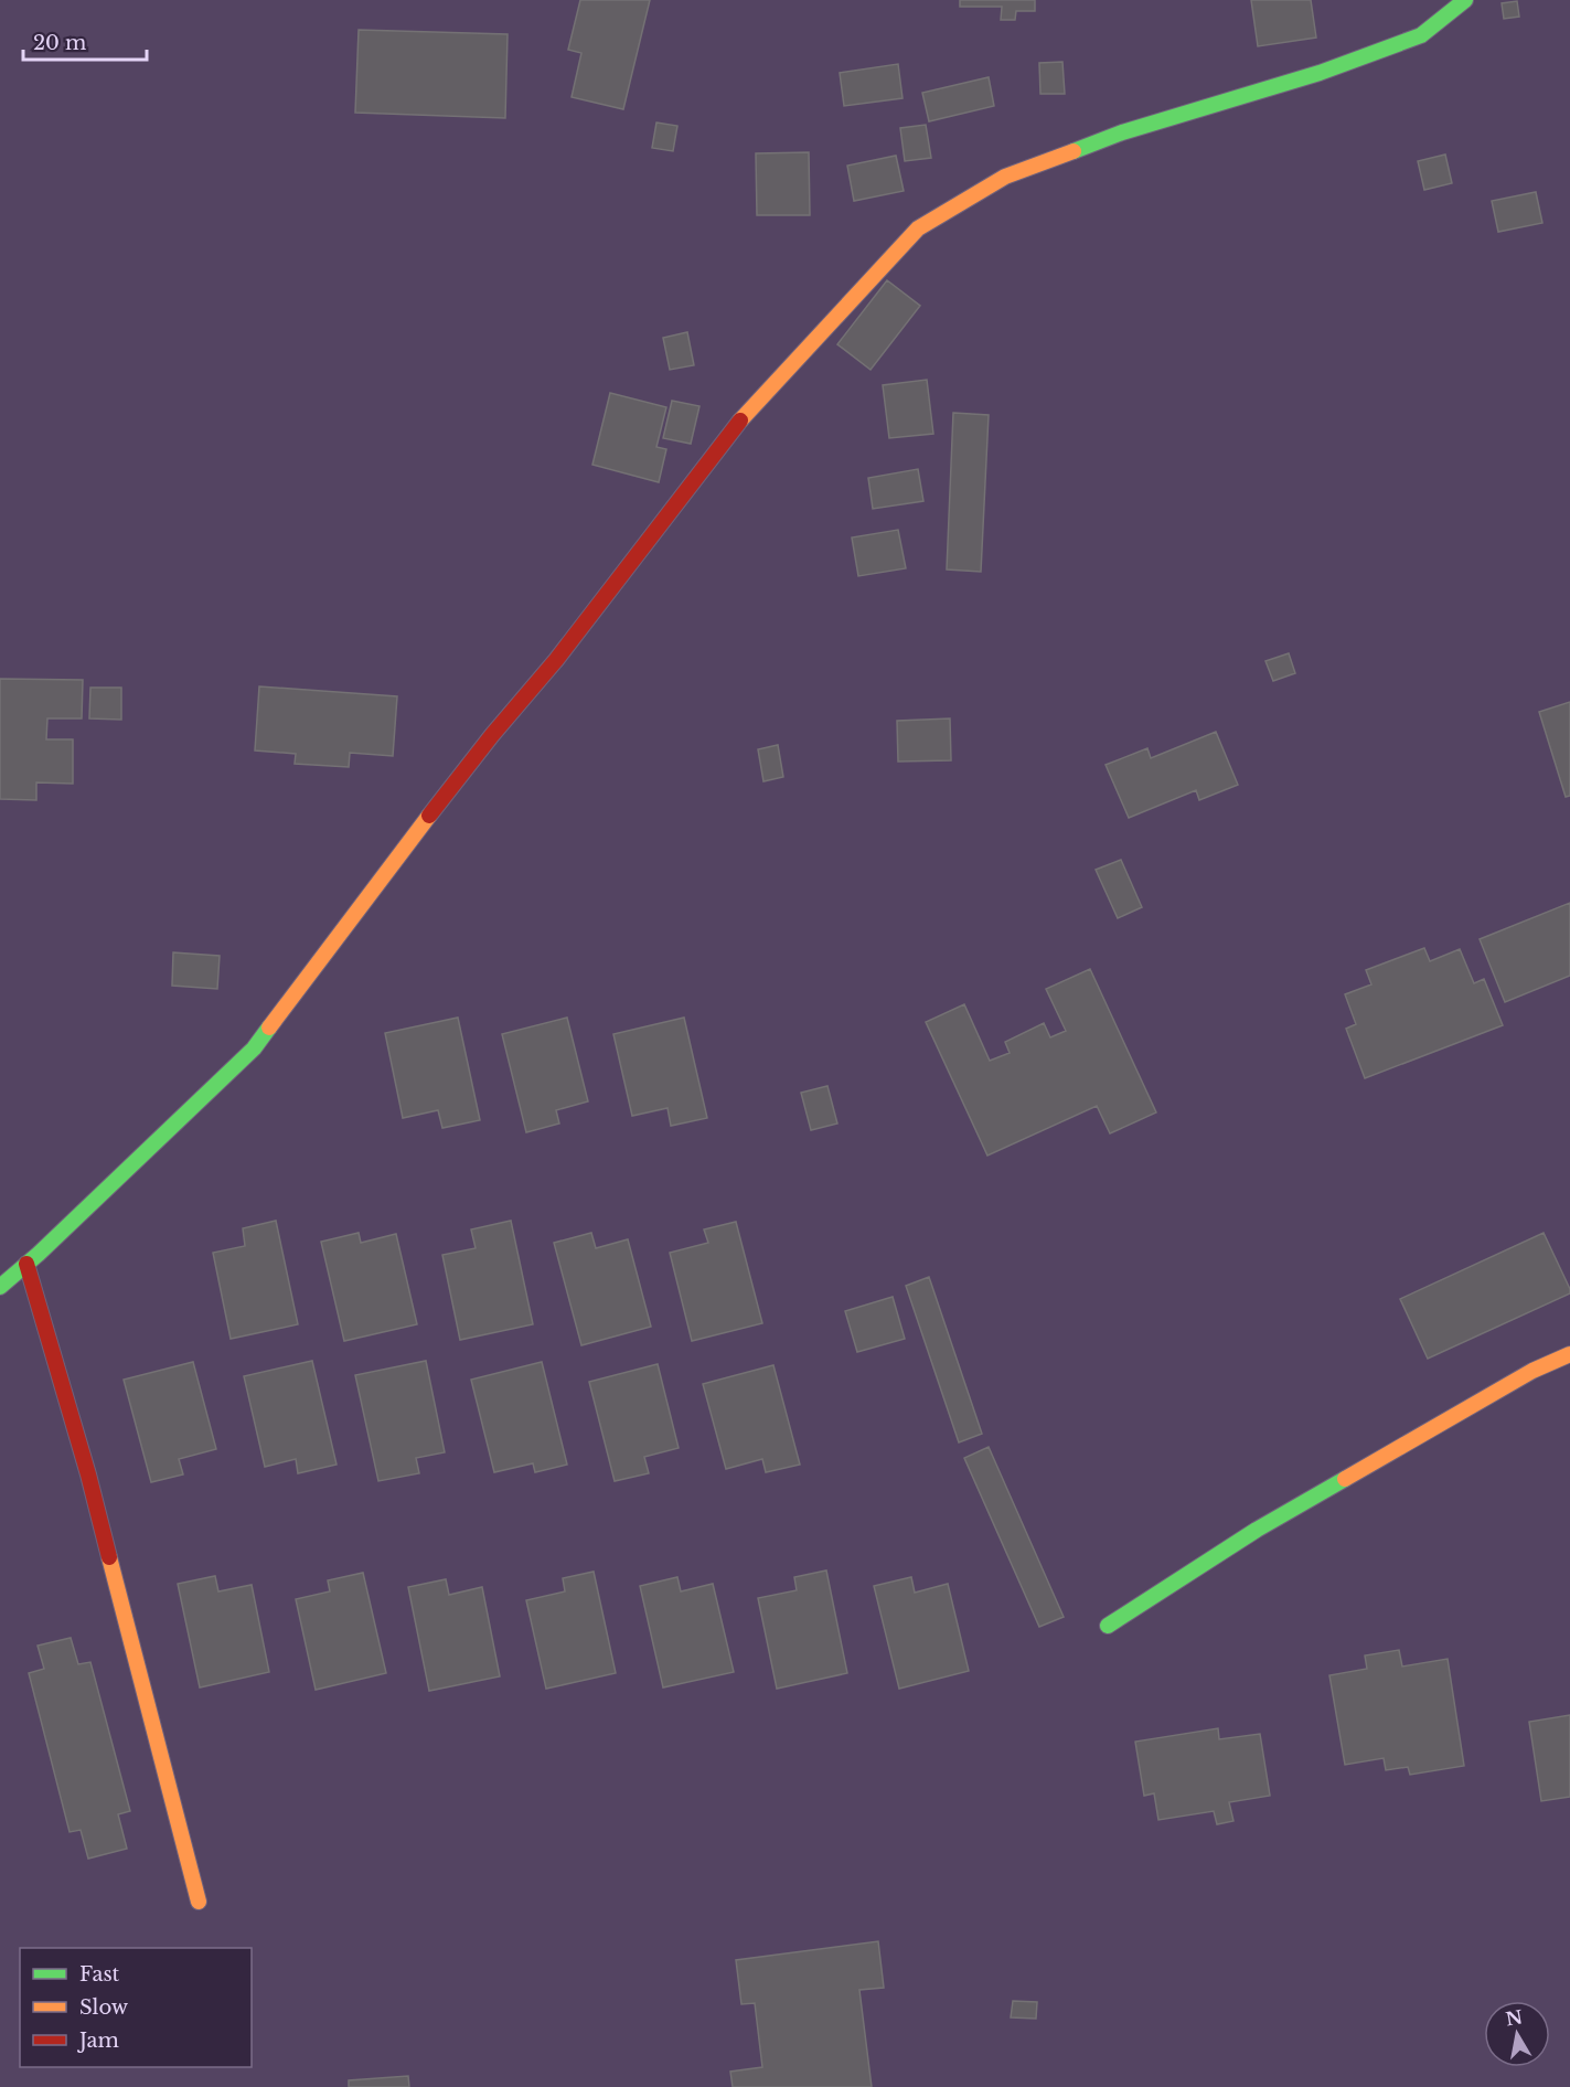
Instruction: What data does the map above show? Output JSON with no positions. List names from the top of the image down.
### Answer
{
  "legend": ["Fast", "Slow", "Jam"],
  "scale_bar": "20 m",
  "north": "top"
}
